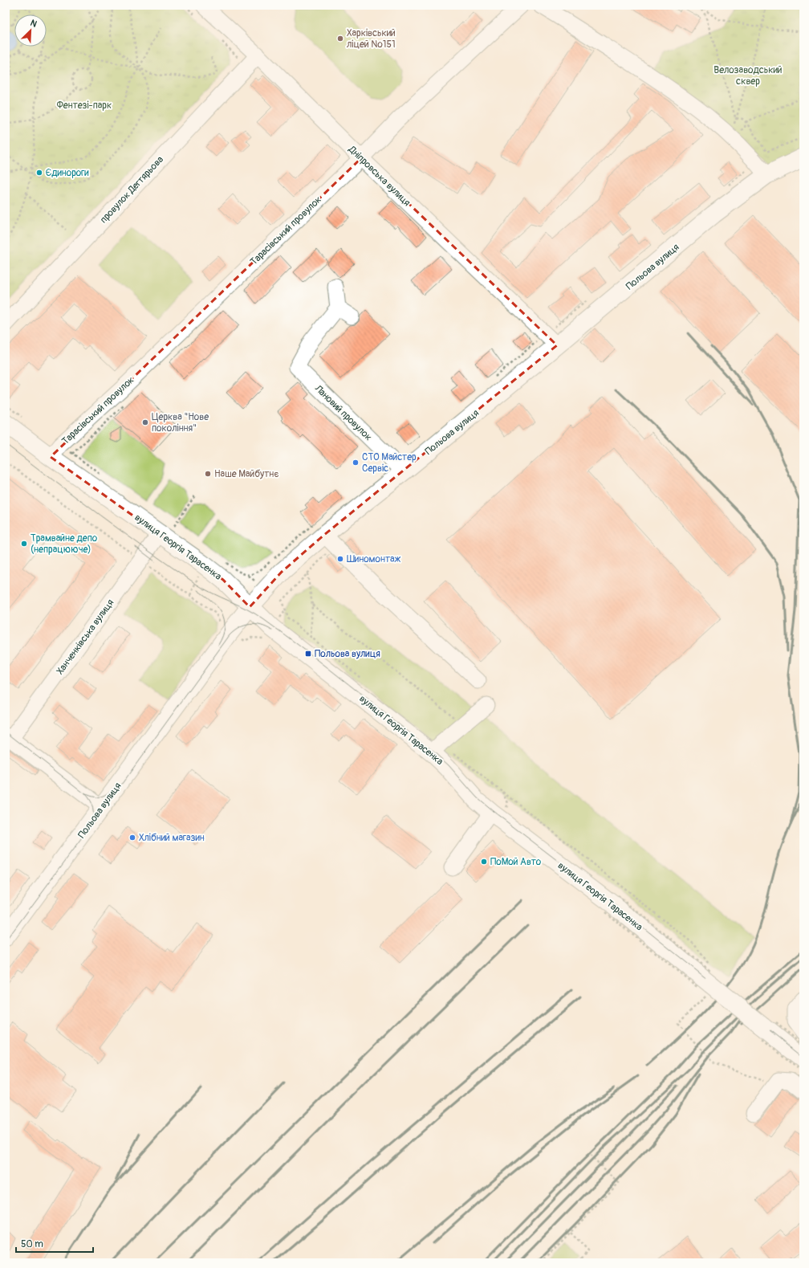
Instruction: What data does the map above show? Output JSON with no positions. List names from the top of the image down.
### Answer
{
  "streets": {
    "main road": ["Польова вулиця", "вулиця Георгія Тарасенка"],
    "street": [
      "Дніпровська вулиця",
      "провулок Дегтярьова",
      "Тарасівський провулок",
      "Лановий провулок",
      "Ханченківська вулиця"
    ]
  },
  "crossings": [
    ["Дніпровська вулиця", "провулок Дегтярьова"],
    ["Дніпровська вулиця", "Тарасівський провулок"],
    ["Дніпровська вулиця", "Польова вулиця"],
    ["Тарасівський провулок", "вулиця Георгія Тарасенка"],
    ["Польова вулиця", "Лановий провулок"],
    ["Польова вулиця", "вулиця Георгія Тарасенка"],
    ["вулиця Георгія Тарасенка", "Ханченківська вулиця"]
  ],
  "parks": ["Велозаводський сквер", "Фентезі-парк"],
  "places": {
    "other": [
      "Харківський ліцей №151",
      "Єдинороги",
      "Церква \"Нове покоління\"",
      "СТО Майстер Сервіс",
      "Наше Майбутнє",
      "Трамвайне депо (непрацююче)",
      "Шиномонтаж",
      "Хлібний магазин",
      "ПоМой Авто"
    ],
    "transit": ["Польова вулиця"]
  },
  "scale_bar": "50 m",
  "north": "top right"
}
